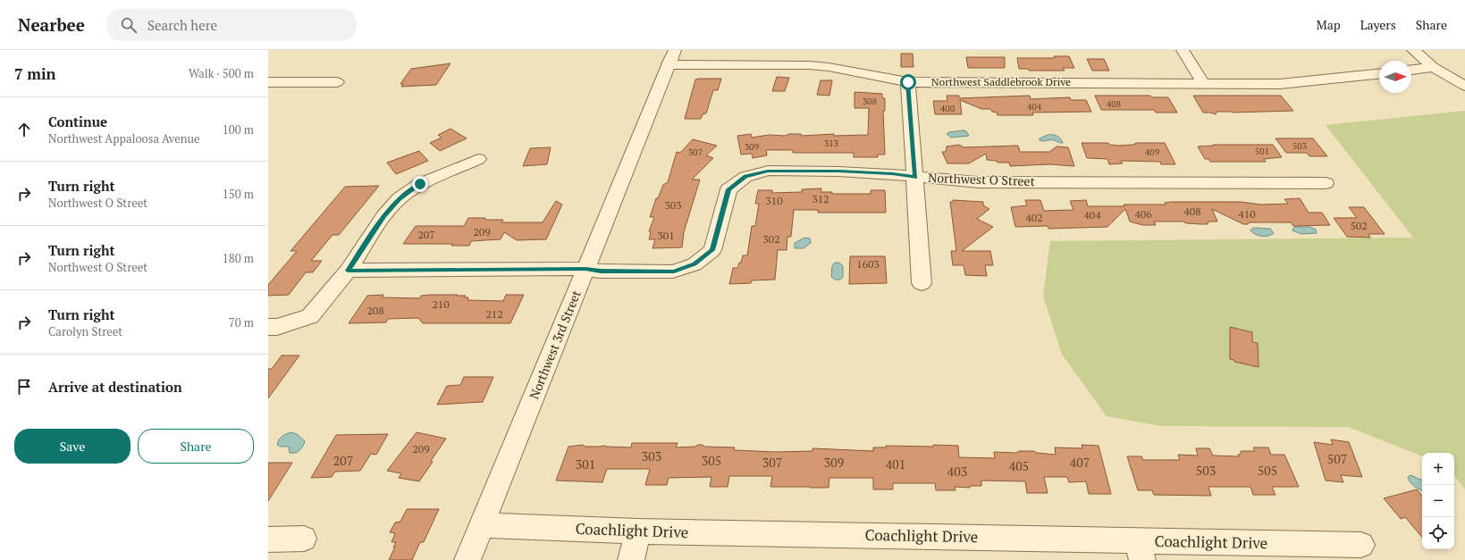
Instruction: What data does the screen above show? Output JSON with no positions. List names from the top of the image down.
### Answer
{
  "streets": {
    "street": [
      "Northwest Saddlebrook Drive",
      "Northwest O Street",
      "Northwest 3rd Street",
      "Coachlight Drive"
    ]
  },
  "crossings": [
    ["Northwest Saddlebrook Drive", "Northwest 3rd Street"],
    ["Northwest O Street", "Northwest 3rd Street"],
    ["Northwest 3rd Street", "Coachlight Drive"]
  ],
  "house_numbers": [
    "308",
    "408",
    "404",
    "400",
    "313",
    "503",
    "309",
    "501",
    "307",
    "409",
    "312",
    "310",
    "303",
    "408",
    "406",
    "410",
    "404",
    "402",
    "502",
    "209",
    "207",
    "301",
    "302",
    "1603",
    "210",
    "208",
    "212",
    "209",
    "303",
    "507",
    "207",
    "305",
    "307",
    "309",
    "407",
    "301",
    "401",
    "405",
    "503",
    "505",
    "403"
  ],
  "north": "right",
  "page": {
    "header": "Nearbee",
    "search": "Search here",
    "nav": ["Map", "Layers", "Share"],
    "heading": ["7 min", "Walk · 500 m"],
    "list": [
      ["Continue", "Northwest Appaloosa Avenue", "100 m"],
      ["Turn right", "Northwest O Street", "150 m"],
      ["Turn right", "Northwest O Street", "180 m"],
      ["Turn right", "Carolyn Street", "70 m"],
      "Arrive at destination"
    ],
    "buttons": ["Save", "Share"],
    "map_buttons": ["+", "−"]
  }
}
